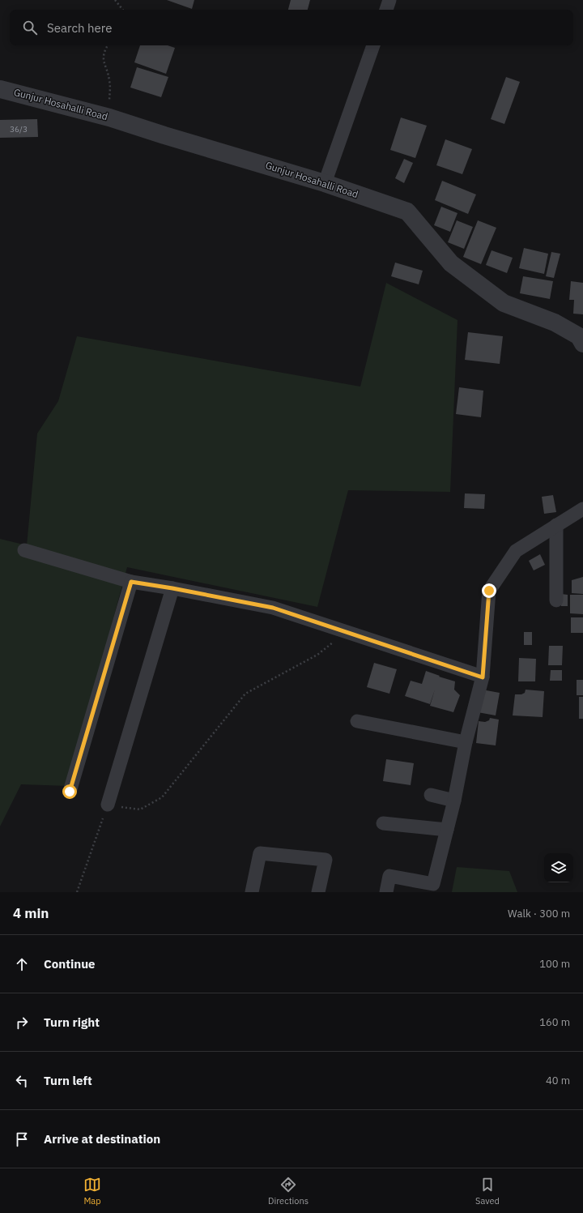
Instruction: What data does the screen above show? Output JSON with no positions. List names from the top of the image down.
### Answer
{
  "streets": {
    "street": ["Gunjur Hosahalli Road"]
  },
  "house_numbers": ["36/3"],
  "page": {
    "search": "Search here",
    "heading": ["4 min", "Walk · 300 m"],
    "list": [
      ["Continue", "100 m"],
      ["Turn right", "160 m"],
      ["Turn left", "40 m"],
      "Arrive at destination"
    ],
    "nav": ["Map", "Directions", "Saved"]
  }
}
